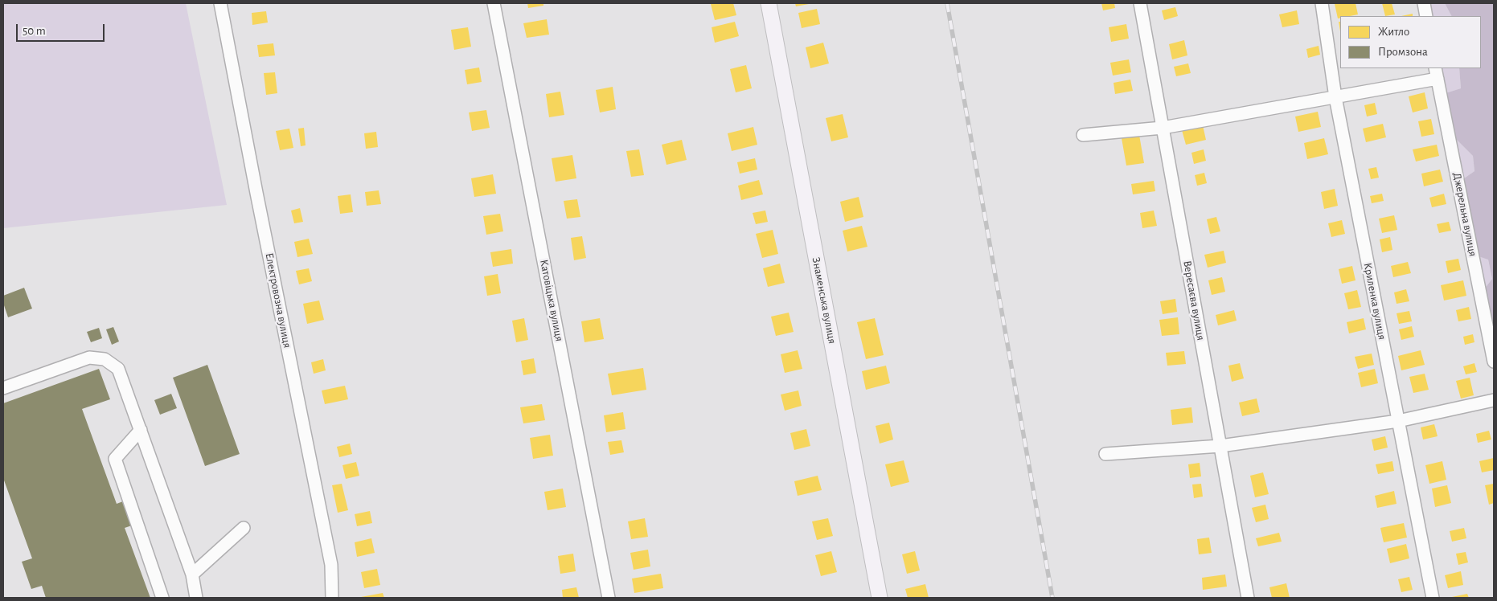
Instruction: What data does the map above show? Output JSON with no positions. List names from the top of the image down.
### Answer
{
  "streets": {
    "main road": ["Знаменська вулиця"],
    "street": [
      "Джерельна вулиця",
      "Електровозна вулиця",
      "Катовіцька вулиця",
      "Вересаєва вулиця",
      "Криленка вулиця"
    ]
  },
  "legend": ["Житло", "Промзона"],
  "scale_bar": "50 m"
}
